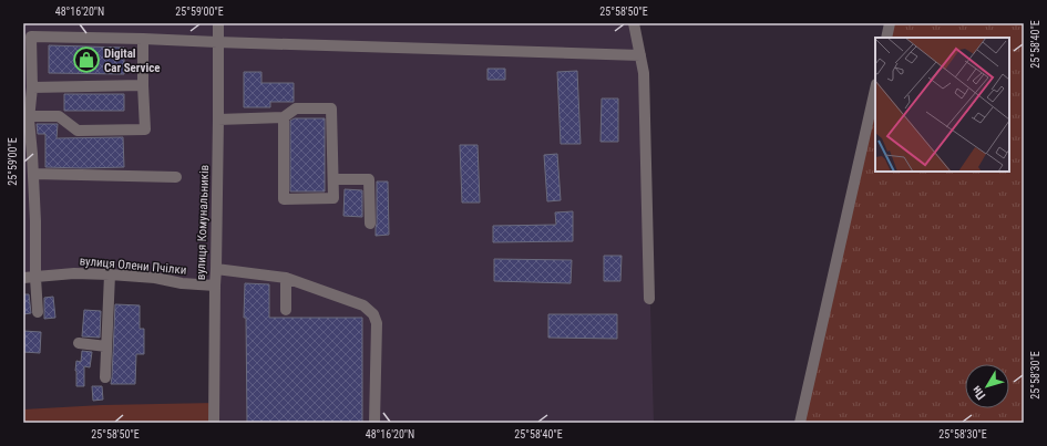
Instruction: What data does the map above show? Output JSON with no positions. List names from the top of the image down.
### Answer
{
  "streets": {
    "street": ["вулиця Комунальників", "вулиця Олени Пчілки"]
  },
  "crossings": [
    ["вулиця Комунальників", "вулиця Олени Пчілки"]
  ],
  "places": {
    "shop": ["Digital Car Service"]
  },
  "north": "bottom left",
  "coordinates": [
    "48°16'20\"N",
    "25°59'00\"E",
    "25°58'50\"E",
    "25°58'40\"E",
    "25°58'30\"E"
  ]
}
